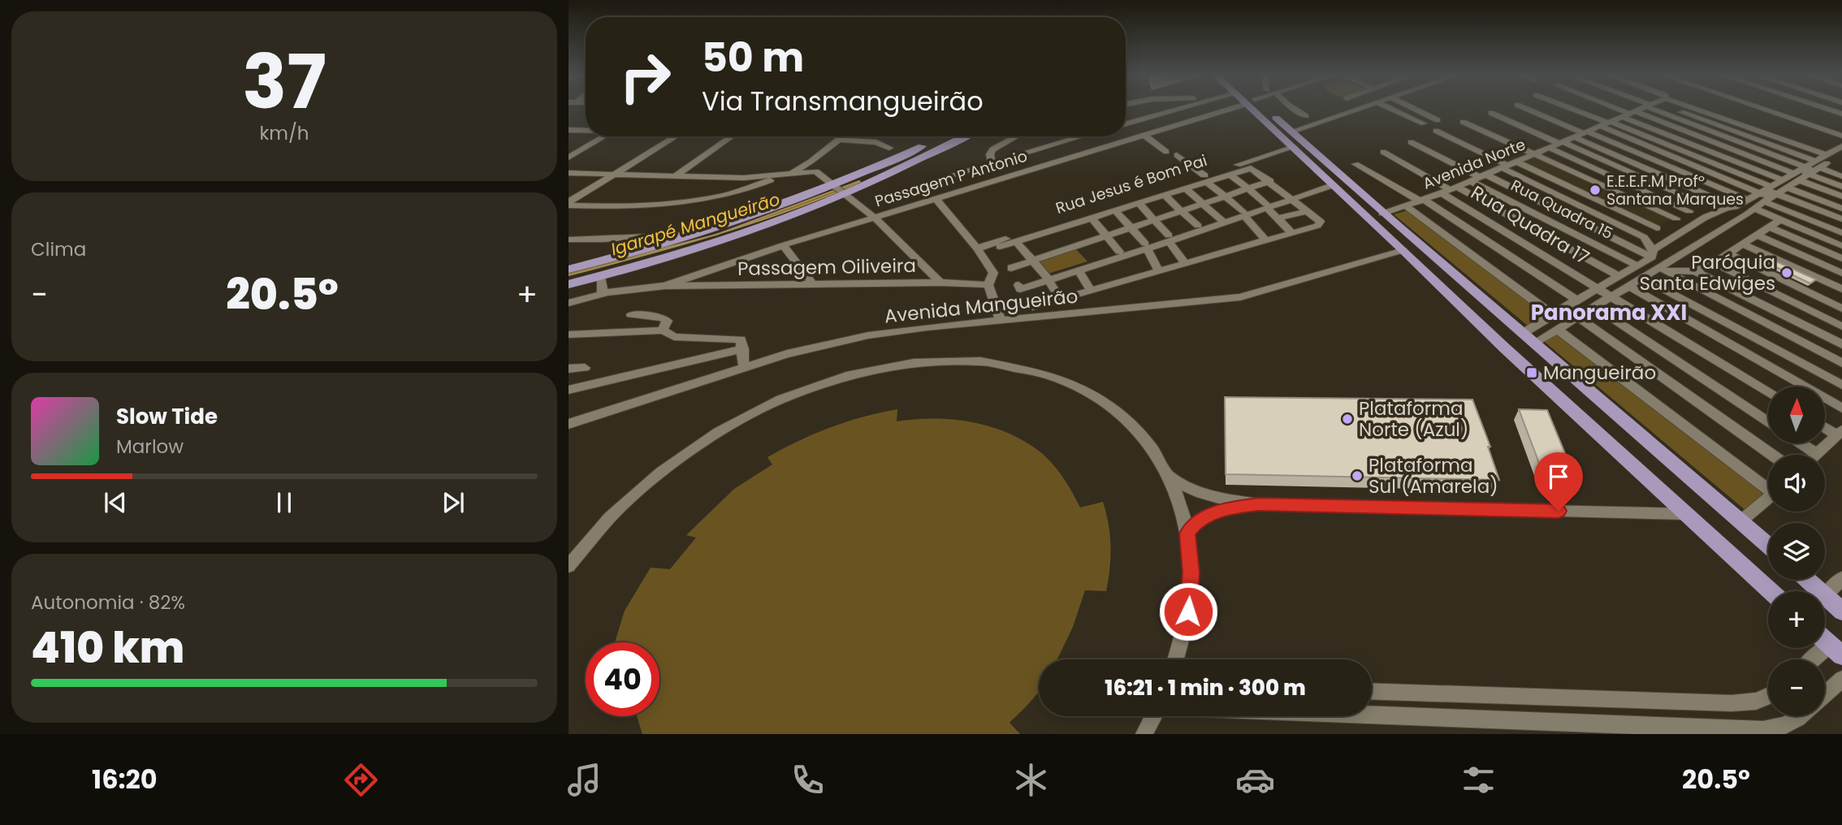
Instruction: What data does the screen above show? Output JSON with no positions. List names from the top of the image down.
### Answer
{
  "streets": {
    "street": [
      "Avenida Norte",
      "Passagem P Antonio",
      "Rua Jesus é Bom Pai",
      "Rua Quadra 15",
      "Rua Quadra 17",
      "Passagem Oiliveira",
      "Avenida Mangueirão"
    ]
  },
  "crossings": [
    ["Avenida Norte", "Rua Quadra 15"],
    ["Avenida Norte", "Rua Quadra 17"],
    ["Passagem P Antonio", "Passagem Oiliveira"]
  ],
  "districts": ["Panorama XXI"],
  "water": ["Igarapé Mangueirão"],
  "places": {
    "other": [
      "E.E.E.F.M Profº Santana Marques",
      "Paróquia Santa Edwiges",
      "Plataforma Norte (Azul)",
      "Plataforma Sul (Amarela)"
    ],
    "transit": ["Mangueirão"]
  },
  "north": "top",
  "page": {
    "tile": [
      ["37", "km/h"],
      "Clima",
      ["Autonomia · 82%", "410 km"]
    ],
    "turn": ["50 m", "Via Transmangueirão"],
    "heat": ["−", "20.5°", "+"],
    "map_buttons": ["+", "−"],
    "song": ["Slow Tide", "Marlow"],
    "limit": "40",
    "trip": "16:21 · 1 min · 300 m",
    "tabs": ["16:20", "20.5°"]
  }
}
